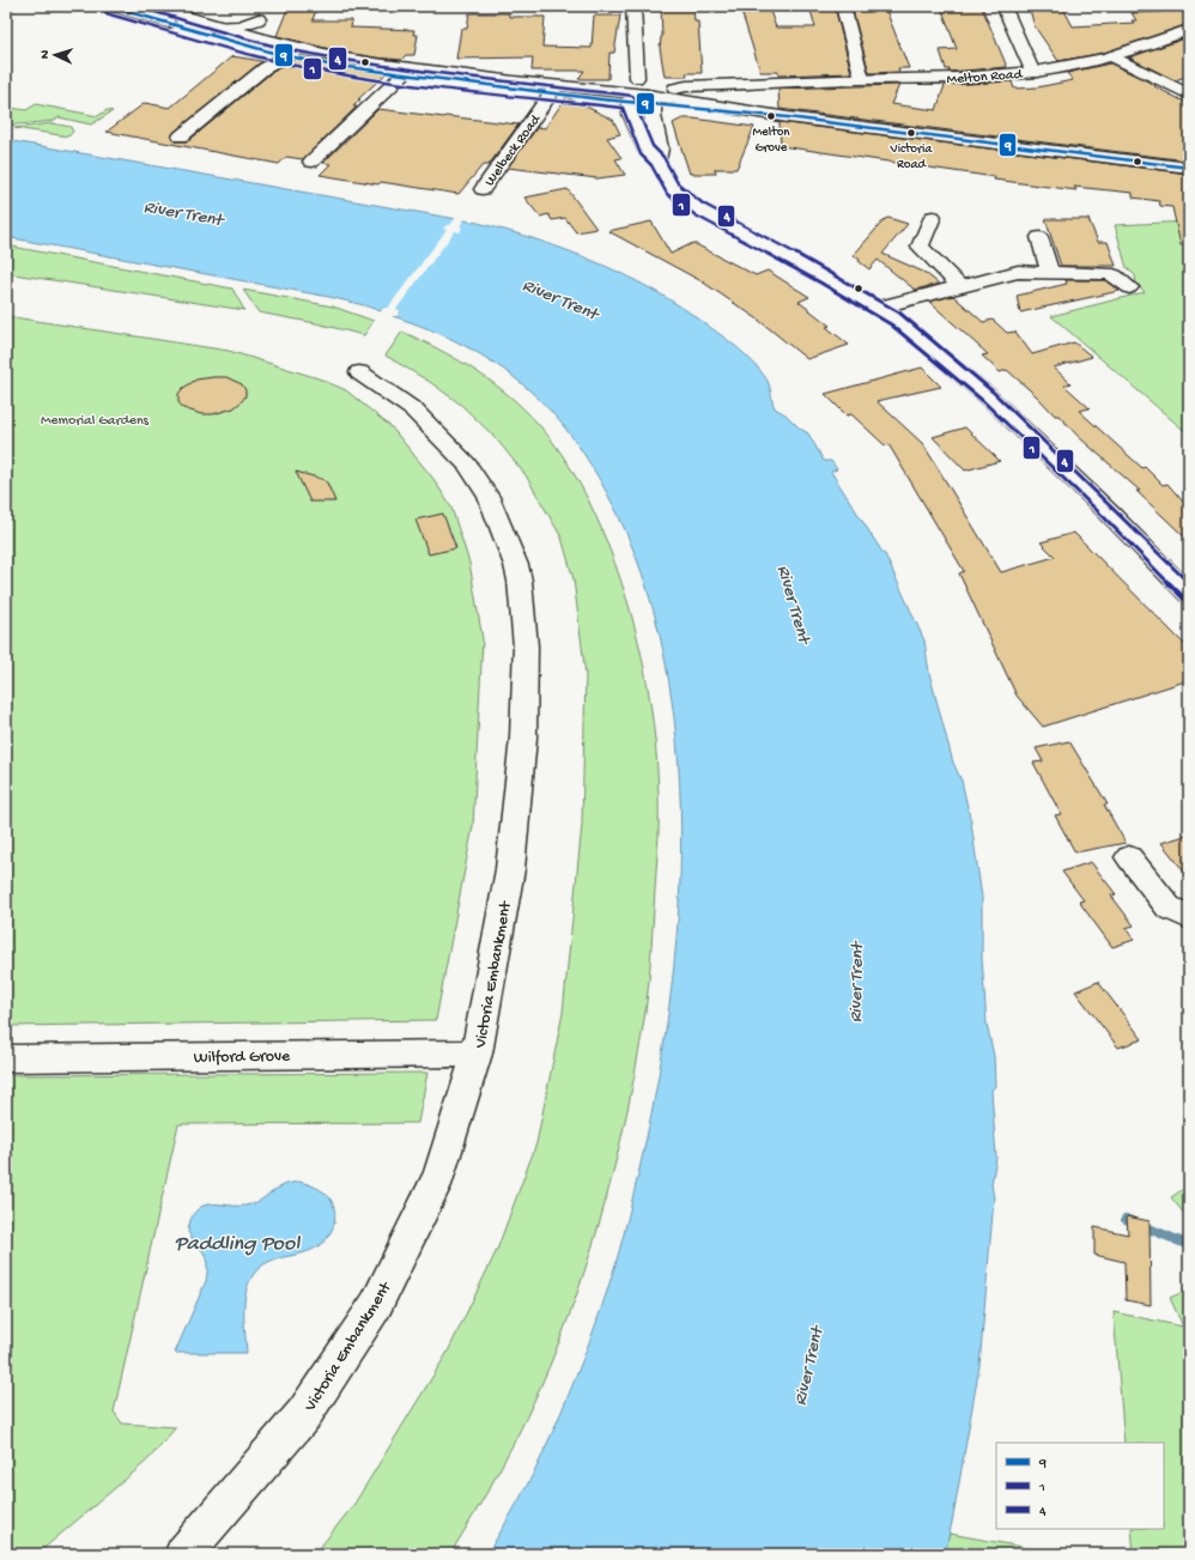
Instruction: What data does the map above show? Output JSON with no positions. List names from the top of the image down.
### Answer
{
  "streets": {
    "main road": [
      "Melton Road",
      "Welbeck Road",
      "Victoria Embankment",
      "Wilford Grove"
    ]
  },
  "crossings": [
    ["Victoria Embankment", "Wilford Grove"]
  ],
  "water": ["River Trent", "Paddling Pool"],
  "parks": ["Memorial Gardens"],
  "places": ["Melton Grove", "Victoria Road"],
  "lines": ["transit line 9", "transit line 4", "transit line 1"],
  "legend": ["9", "1", "4"],
  "north": "left"
}
